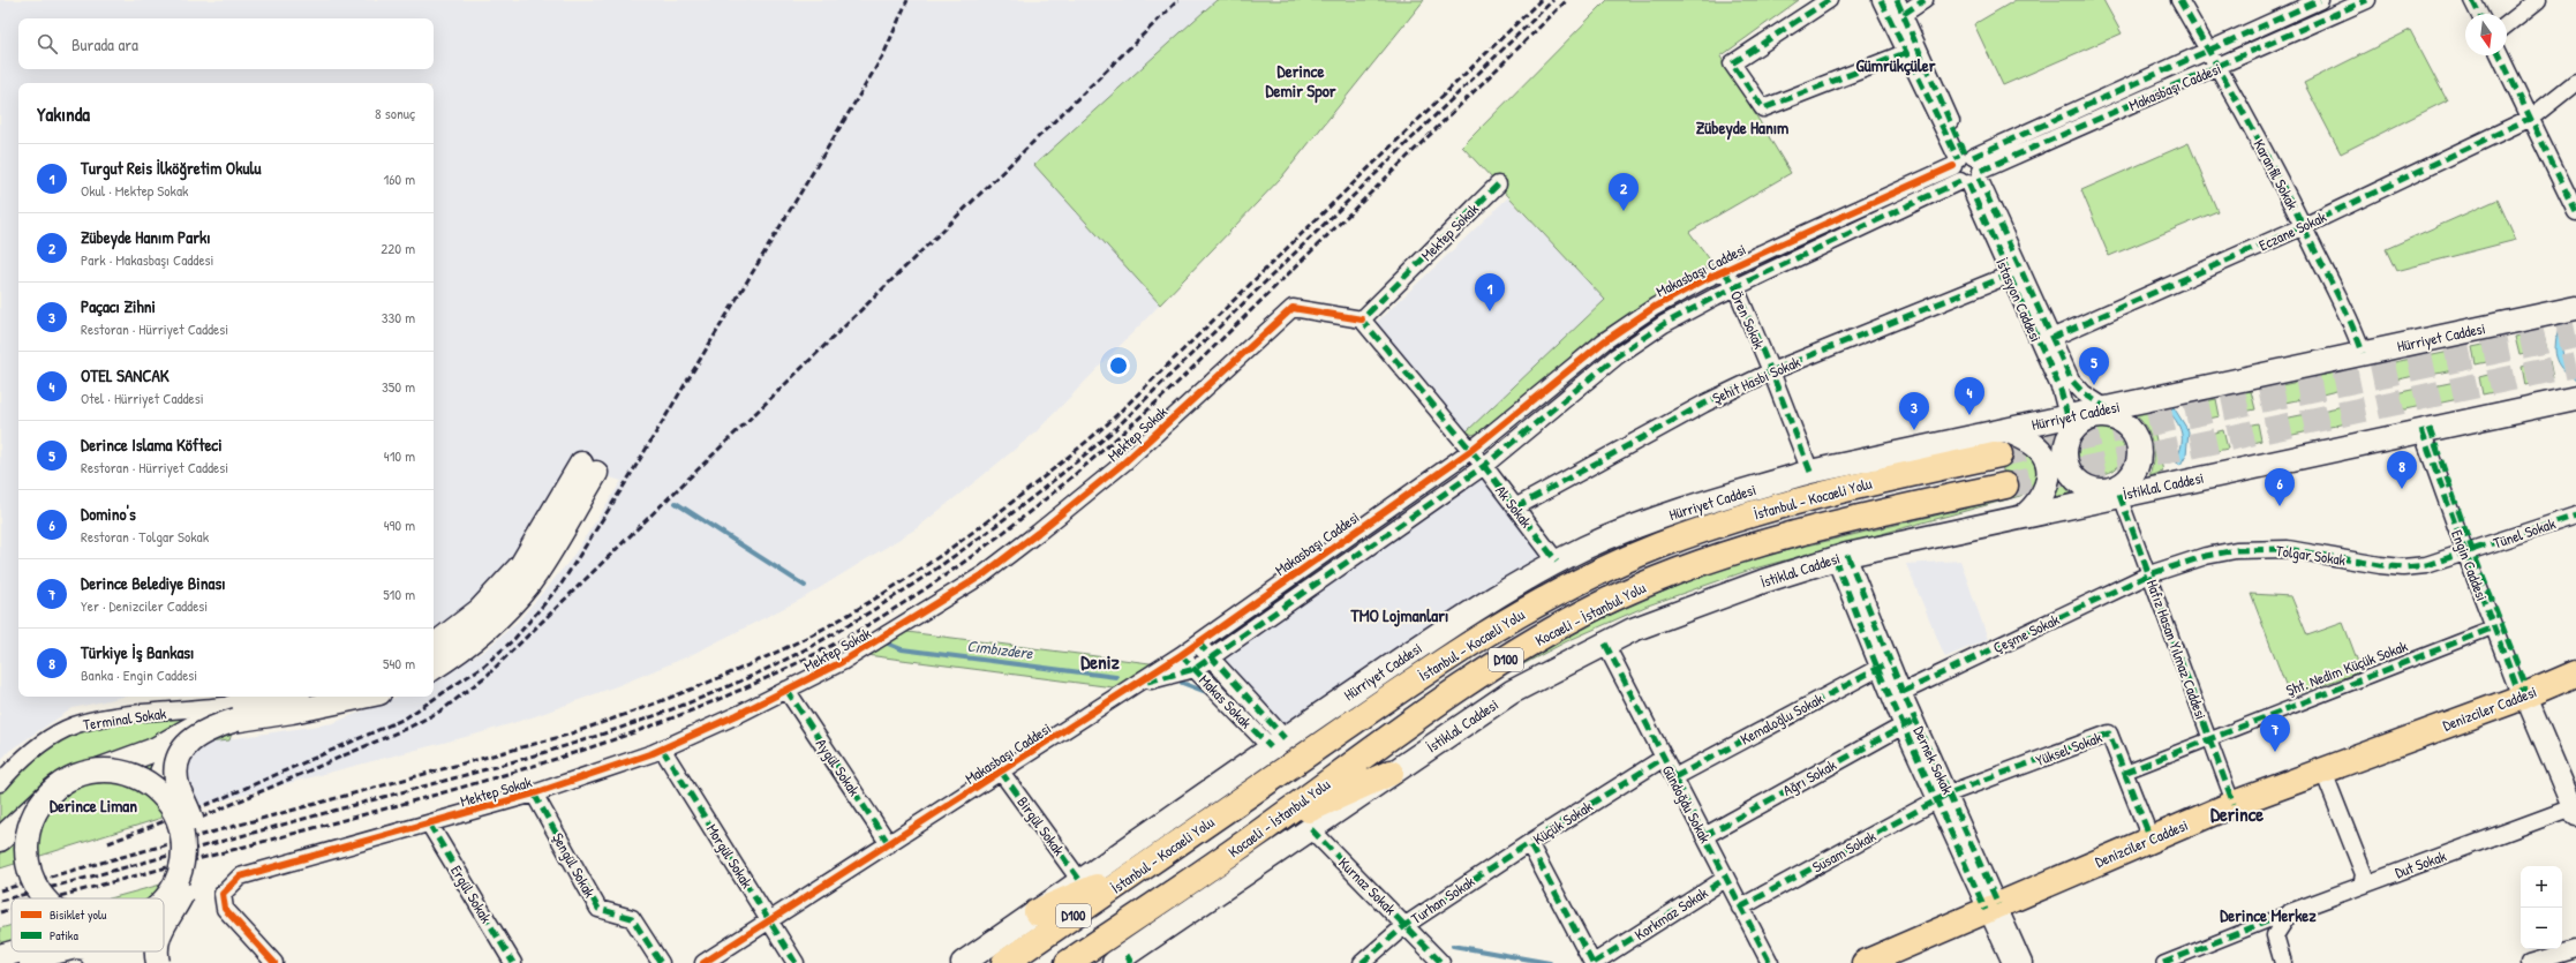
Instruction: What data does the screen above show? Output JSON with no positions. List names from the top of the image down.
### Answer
{
  "streets": {
    "main road": [
      "Hürriyet Caddesi",
      "İstiklal Caddesi",
      "İstanbul - Kocaeli Yolu",
      "Kocaeli - İstanbul Yolu",
      "D100",
      "Denizciler Caddesi"
    ],
    "street": [
      "Makasbaşı Caddesi",
      "Karanfil Sokak",
      "Eczane Sokak",
      "Mektep Sokak",
      "İstasyon Caddesi",
      "Ören Sokak",
      "Şehit Hasbi Sokak",
      "Ak Sokak",
      "Tünel Sokak",
      "Tolgar Sokak",
      "Engin Caddesi",
      "Çeşme Sokak",
      "Hafız Hasan Yılmaz Caddesi",
      "Şht. Nedim Küçük Sokak",
      "Makas Sokak",
      "Terminal Sokak",
      "Kemaloğlu Sokak",
      "Yüksel Sokak",
      "Dernek Sokak",
      "Aygül Sokak",
      "Ağrı Sokak",
      "Gündoğdu Sokak",
      "Küçük Sokak",
      "Birgül Sokak",
      "Susam Sokak",
      "Morgül Sokak",
      "Dut Sokak",
      "Şengül Sokak",
      "Kurnaz Sokak",
      "Ergül Sokak",
      "Turhan Sokak",
      "Korkmaz Sokak"
    ]
  },
  "crossings": [
    ["Makasbaşı Caddesi", "Karanfil Sokak"],
    ["Makasbaşı Caddesi", "İstasyon Caddesi"],
    ["Makasbaşı Caddesi", "Ören Sokak"],
    ["Makasbaşı Caddesi", "Ak Sokak"],
    ["Makasbaşı Caddesi", "Makas Sokak"],
    ["Makasbaşı Caddesi", "Aygül Sokak"],
    ["Makasbaşı Caddesi", "Birgül Sokak"],
    ["Makasbaşı Caddesi", "Morgül Sokak"],
    ["Karanfil Sokak", "Eczane Sokak"],
    ["Karanfil Sokak", "Hürriyet Caddesi"],
    ["Mektep Sokak", "Aygül Sokak"],
    ["Mektep Sokak", "Morgül Sokak"],
    ["Mektep Sokak", "Şengül Sokak"],
    ["Mektep Sokak", "Ergül Sokak"],
    ["İstasyon Caddesi", "Hürriyet Caddesi"],
    ["İstasyon Caddesi", "Şehit Hasbi Sokak"],
    ["Ören Sokak", "Hürriyet Caddesi"],
    ["Ören Sokak", "Şehit Hasbi Sokak"],
    ["Hürriyet Caddesi", "İstiklal Caddesi"],
    ["Hürriyet Caddesi", "Ak Sokak"],
    ["Hürriyet Caddesi", "Hafız Hasan Yılmaz Caddesi"],
    ["Hürriyet Caddesi", "Makas Sokak"],
    ["Hürriyet Caddesi", "Birgül Sokak"],
    ["Şehit Hasbi Sokak", "Ak Sokak"],
    ["İstiklal Caddesi", "Engin Caddesi"],
    ["İstiklal Caddesi", "Hafız Hasan Yılmaz Caddesi"],
    ["İstiklal Caddesi", "Dernek Sokak"],
    ["İstiklal Caddesi", "Gündoğdu Sokak"],
    ["İstiklal Caddesi", "Kurnaz Sokak"],
    ["Tünel Sokak", "Tolgar Sokak"],
    ["Tünel Sokak", "Engin Caddesi"],
    ["Tolgar Sokak", "Engin Caddesi"],
    ["Tolgar Sokak", "Çeşme Sokak"],
    ["Tolgar Sokak", "Hafız Hasan Yılmaz Caddesi"],
    ["Engin Caddesi", "Şht. Nedim Küçük Sokak"],
    ["Engin Caddesi", "Denizciler Caddesi"],
    ["Engin Caddesi", "Dut Sokak"],
    ["Çeşme Sokak", "Hafız Hasan Yılmaz Caddesi"],
    ["Çeşme Sokak", "Dernek Sokak"],
    ["Hafız Hasan Yılmaz Caddesi", "Şht. Nedim Küçük Sokak"],
    ["Hafız Hasan Yılmaz Caddesi", "Denizciler Caddesi"],
    ["Şht. Nedim Küçük Sokak", "Yüksel Sokak"],
    ["Denizciler Caddesi", "Yüksel Sokak"],
    ["Denizciler Caddesi", "Dernek Sokak"],
    ["Kemaloğlu Sokak", "Dernek Sokak"],
    ["Kemaloğlu Sokak", "Gündoğdu Sokak"],
    ["Yüksel Sokak", "Dernek Sokak"],
    ["Yüksel Sokak", "Susam Sokak"],
    ["Dernek Sokak", "Ağrı Sokak"],
    ["Dernek Sokak", "Susam Sokak"],
    ["Ağrı Sokak", "Gündoğdu Sokak"],
    ["Gündoğdu Sokak", "Küçük Sokak"],
    ["Gündoğdu Sokak", "Susam Sokak"],
    ["Gündoğdu Sokak", "Korkmaz Sokak"],
    ["Küçük Sokak", "Turhan Sokak"],
    ["Küçük Sokak", "Korkmaz Sokak"],
    ["Kurnaz Sokak", "Turhan Sokak"]
  ],
  "districts": [
    "Gümrükçüler",
    "Derince Demir Spor",
    "Zübeyde Hanım",
    "TMO Lojmanları",
    "Deniz",
    "Derince Liman",
    "Derince",
    "Derince Merkez"
  ],
  "water": ["Cımbızdere"],
  "legend": ["Bisiklet yolu", "Patika"],
  "north": "bottom",
  "page": {
    "search": "Burada ara",
    "heading": ["Yakında", "8 sonuç"],
    "list": [
      {
        "mark": "1",
        "name": "Turgut Reis İlköğretim Okulu",
        "note": "Okul · Mektep Sokak",
        "value": "160 m"
      },
      {
        "mark": "2",
        "name": "Zübeyde Hanım Parkı",
        "note": "Park · Makasbaşı Caddesi",
        "value": "220 m"
      },
      {
        "mark": "3",
        "name": "Paçacı Zihni",
        "note": "Restoran · Hürriyet Caddesi",
        "value": "330 m"
      },
      {
        "mark": "4",
        "name": "OTEL SANCAK",
        "note": "Otel · Hürriyet Caddesi",
        "value": "350 m"
      },
      {
        "mark": "5",
        "name": "Derince Islama Köfteci",
        "note": "Restoran · Hürriyet Caddesi",
        "value": "410 m"
      },
      {
        "mark": "6",
        "name": "Domino's",
        "note": "Restoran · Tolgar Sokak",
        "value": "490 m"
      },
      {
        "mark": "7",
        "name": "Derince Belediye Binası",
        "note": "Yer · Denizciler Caddesi",
        "value": "510 m"
      },
      {
        "mark": "8",
        "name": "Türkiye İş Bankası",
        "note": "Banka · Engin Caddesi",
        "value": "540 m"
      }
    ],
    "pins": [
      "2",
      "1",
      "5",
      "4",
      "3",
      "8",
      "6",
      "7"
    ],
    "map_buttons": ["+", "−"]
  }
}
